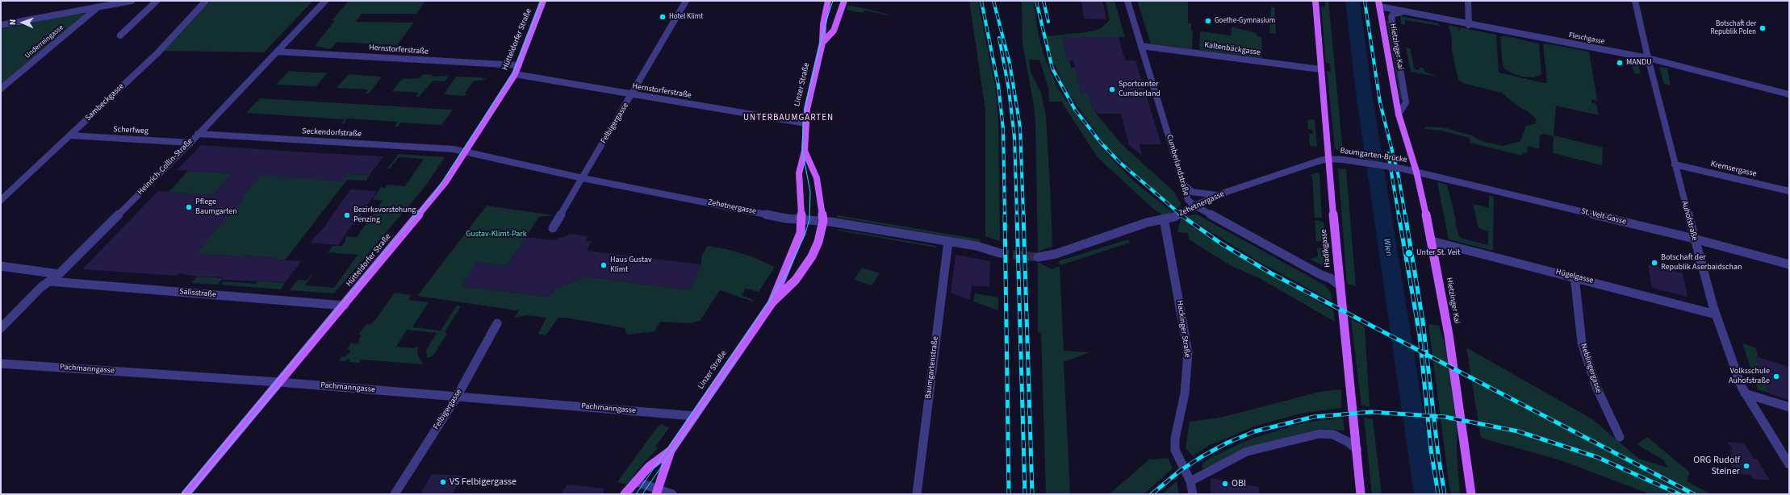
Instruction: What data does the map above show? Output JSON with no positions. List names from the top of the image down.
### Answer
{
  "streets": {
    "main road": [
      "Hütteldorfer Straße",
      "Hietzinger Kai",
      "Linzer Straße",
      "Hadikgasse"
    ],
    "street": [
      "Fleschgasse",
      "Underreingasse",
      "Kaltenbäckgasse",
      "Hernstorferstraße",
      "Sambeckgasse",
      "Felbigergasse",
      "Scherfweg",
      "Seckendorfstraße",
      "Baumgarten-Brücke",
      "Cumberlandstraße",
      "Heinrich-Collin-Straße",
      "Kremsergasse",
      "Zehetnergasse",
      "St.-Veit-Gasse",
      "Auhofstraße",
      "Hügelgasse",
      "Salisstraße",
      "Hackinger Straße",
      "Baumgartenstraße",
      "Neblingergasse",
      "Pachmanngasse"
    ]
  },
  "crossings": [
    ["Fleschgasse", "Hietzinger Kai"],
    ["Fleschgasse", "Auhofstraße"],
    ["Hütteldorfer Straße", "Hernstorferstraße"],
    ["Hütteldorfer Straße", "Seckendorfstraße"],
    ["Hütteldorfer Straße", "Zehetnergasse"],
    ["Hütteldorfer Straße", "Salisstraße"],
    ["Hütteldorfer Straße", "Pachmanngasse"],
    ["Hietzinger Kai", "Baumgarten-Brücke"],
    ["Hietzinger Kai", "St.-Veit-Gasse"],
    ["Hietzinger Kai", "Hügelgasse"],
    ["Kaltenbäckgasse", "Cumberlandstraße"],
    ["Kaltenbäckgasse", "Hadikgasse"],
    ["Hernstorferstraße", "Linzer Straße"],
    ["Hernstorferstraße", "Felbigergasse"],
    ["Hernstorferstraße", "Heinrich-Collin-Straße"],
    ["Linzer Straße", "Zehetnergasse"],
    ["Linzer Straße", "Pachmanngasse"],
    ["Sambeckgasse", "Scherfweg"],
    ["Felbigergasse", "Zehetnergasse"],
    ["Felbigergasse", "Pachmanngasse"],
    ["Scherfweg", "Heinrich-Collin-Straße"],
    ["Seckendorfstraße", "Heinrich-Collin-Straße"],
    ["Seckendorfstraße", "Zehetnergasse"],
    ["Baumgarten-Brücke", "Zehetnergasse"],
    ["Baumgarten-Brücke", "St.-Veit-Gasse"],
    ["Baumgarten-Brücke", "Hadikgasse"],
    ["Cumberlandstraße", "Zehetnergasse"],
    ["Cumberlandstraße", "Hadikgasse"],
    ["Heinrich-Collin-Straße", "Salisstraße"],
    ["Kremsergasse", "Auhofstraße"],
    ["Zehetnergasse", "Hadikgasse"],
    ["Zehetnergasse", "Hackinger Straße"],
    ["Zehetnergasse", "Baumgartenstraße"],
    ["St.-Veit-Gasse", "Auhofstraße"],
    ["Auhofstraße", "Hügelgasse"],
    ["Hügelgasse", "Neblingergasse"]
  ],
  "districts": ["UNTERBAUMGARTEN"],
  "water": ["Wien"],
  "parks": ["Gustav-Klimt-Park"],
  "places": [
    "Hotel Klimt",
    "Goethe-Gymnasium",
    "Botschaft der Republik Polen",
    "MANDU",
    "Sportcenter Cumberland",
    "Pflege Baumgarten",
    "Bezirksvorstehung Penzing",
    "Unter St. Veit",
    "Botschaft der Republik Aserbaidschan",
    "Haus Gustav Klimt",
    "Volksschule Auhofstraße",
    "ORG Rudolf Steiner",
    "VS Felbigergasse",
    "OBI"
  ],
  "north": "left"
}
